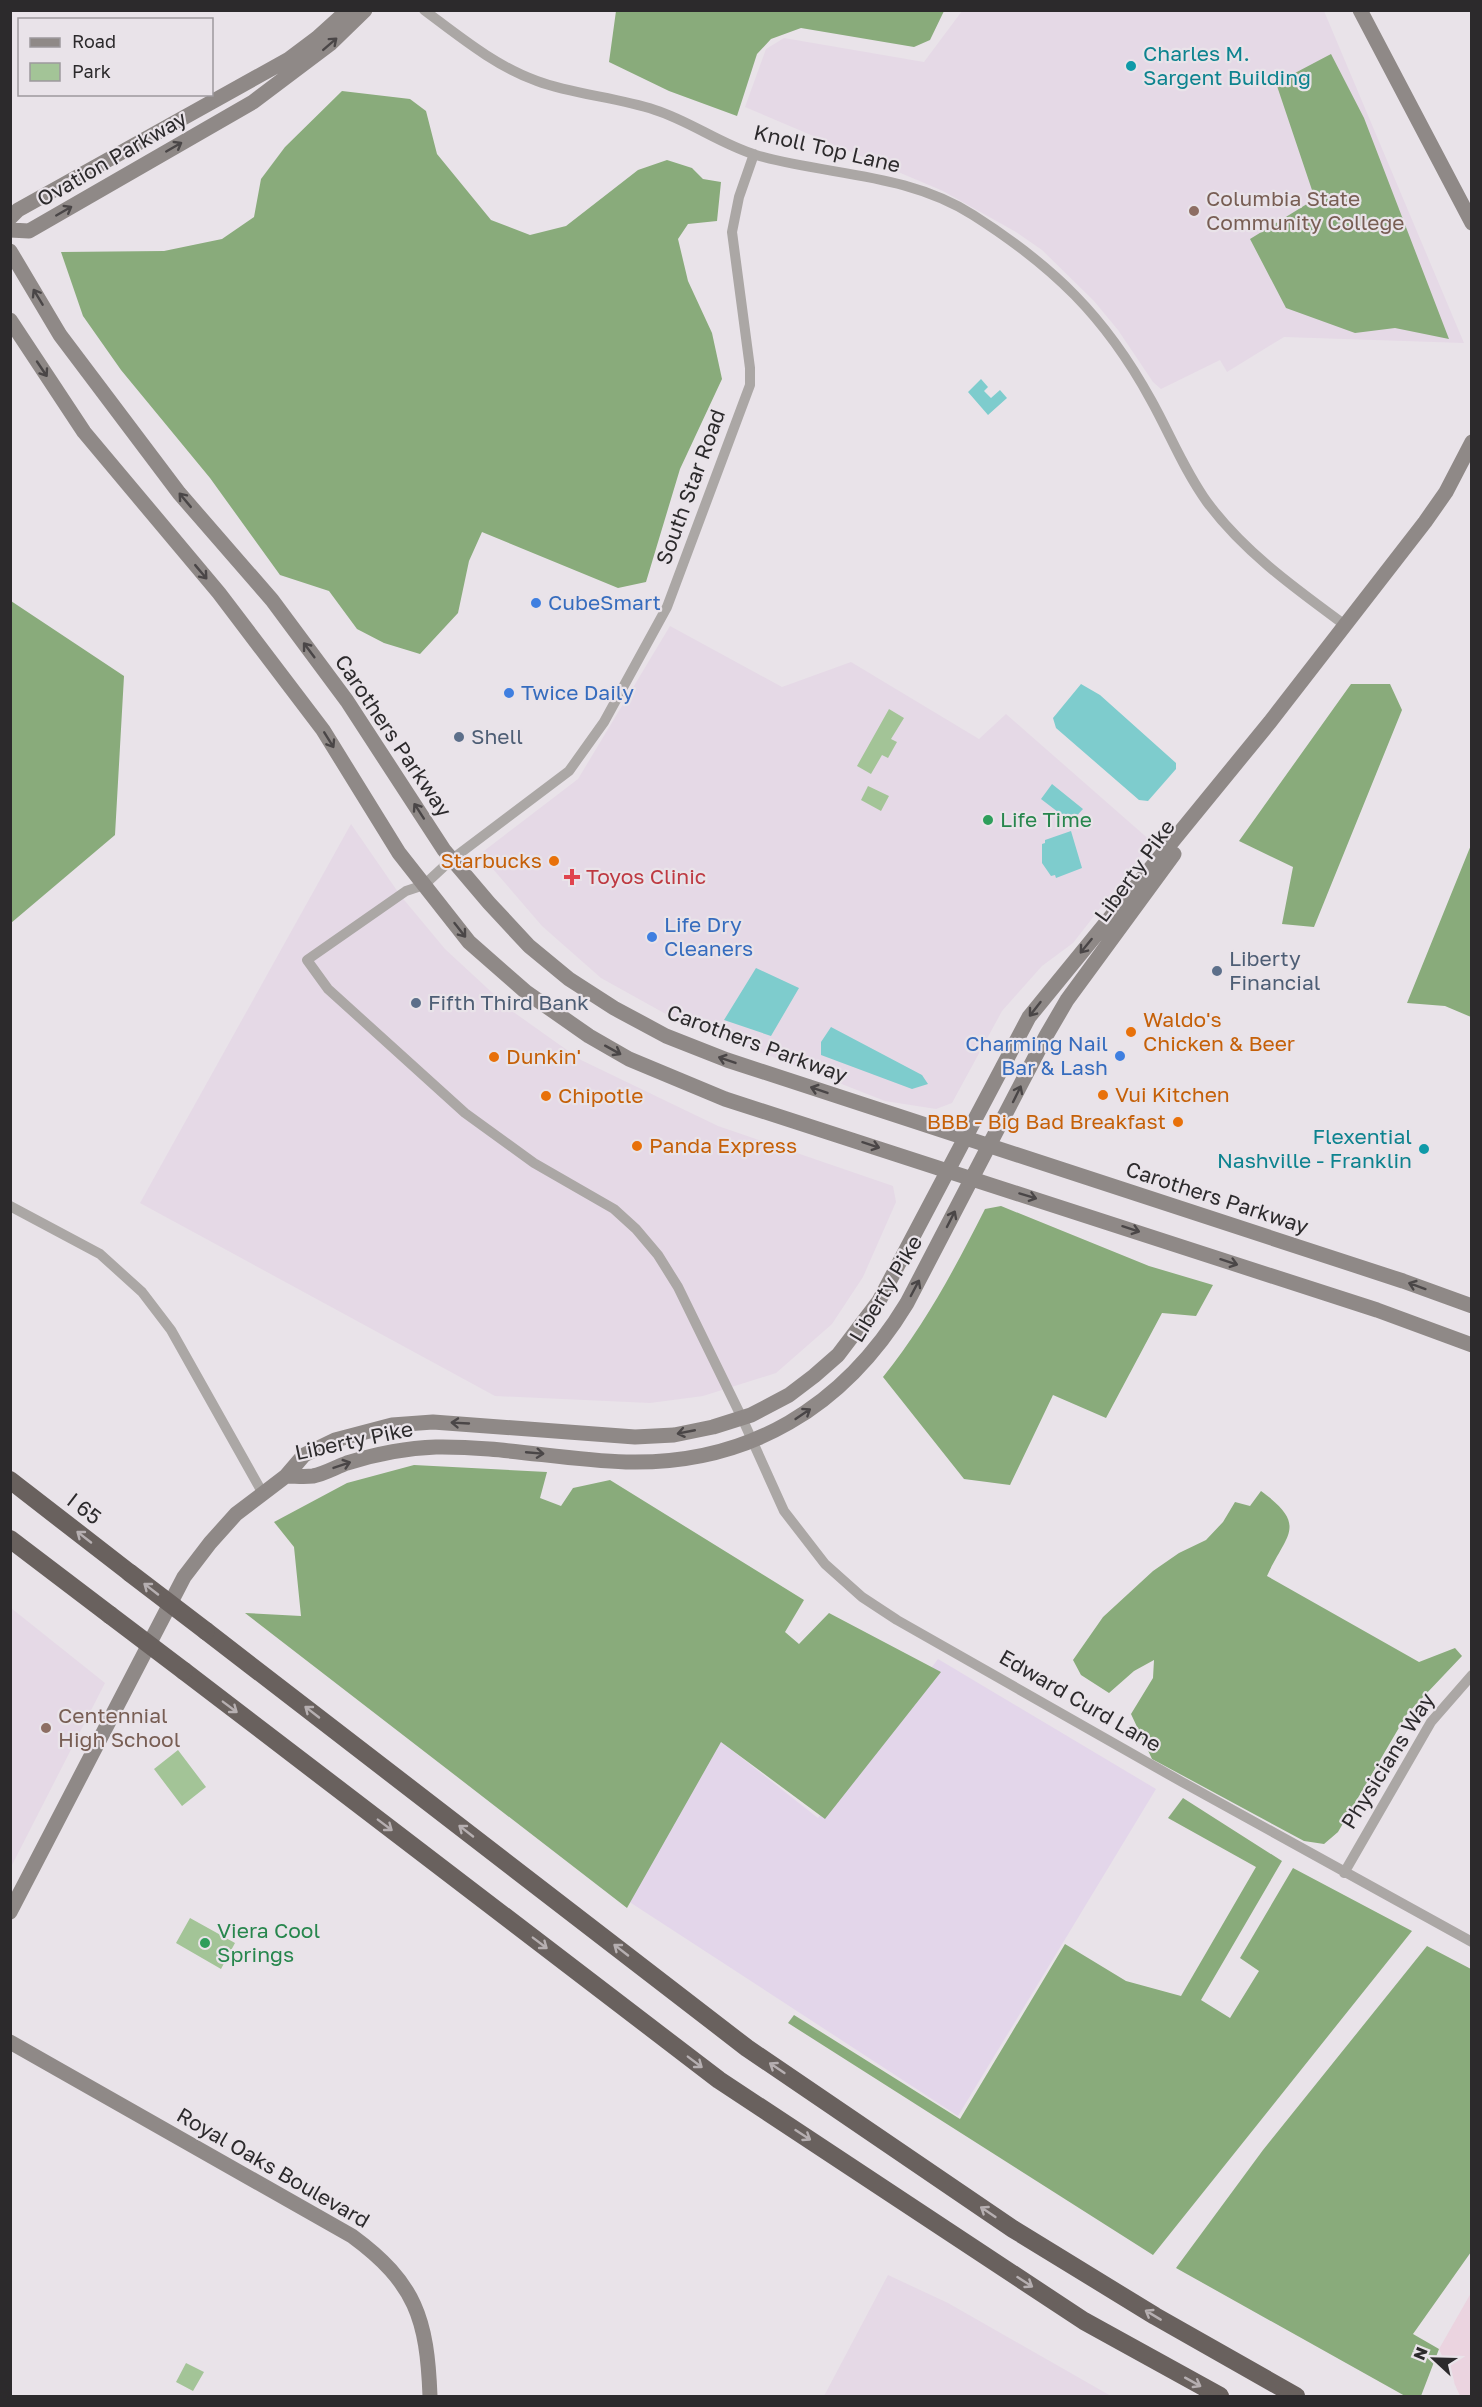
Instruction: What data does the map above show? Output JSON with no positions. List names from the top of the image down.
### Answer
{
  "streets": {
    "highway": ["I 65"],
    "street": [
      "Knoll Top Lane",
      "Ovation Parkway",
      "South Star Road",
      "Carothers Parkway",
      "Liberty Pike",
      "Edward Curd Lane",
      "Physicians Way",
      "Royal Oaks Boulevard"
    ]
  },
  "crossings": [
    ["Knoll Top Lane", "South Star Road"],
    ["Knoll Top Lane", "Liberty Pike"],
    ["South Star Road", "Carothers Parkway"],
    ["South Star Road", "Edward Curd Lane"],
    ["Carothers Parkway", "Liberty Pike"],
    ["Liberty Pike", "Edward Curd Lane"],
    ["Edward Curd Lane", "Physicians Way"]
  ],
  "places": {
    "other": [
      "Charles M. Sargent Building",
      "Columbia State Community College",
      "CubeSmart",
      "Twice Daily",
      "Shell",
      "Life Time",
      "Starbucks",
      "Life Dry Cleaners",
      "Liberty Financial",
      "Fifth Third Bank",
      "Waldo's Chicken & Beer",
      "Charming Nail Bar & Lash",
      "Dunkin'",
      "Vui Kitchen",
      "Chipotle",
      "BBB - Big Bad Breakfast",
      "Panda Express",
      "Flexential Nashville - Franklin",
      "Centennial High School",
      "Viera Cool Springs"
    ],
    "health": ["Toyos Clinic"]
  },
  "legend": ["Road", "Park"],
  "north": "left"
}
